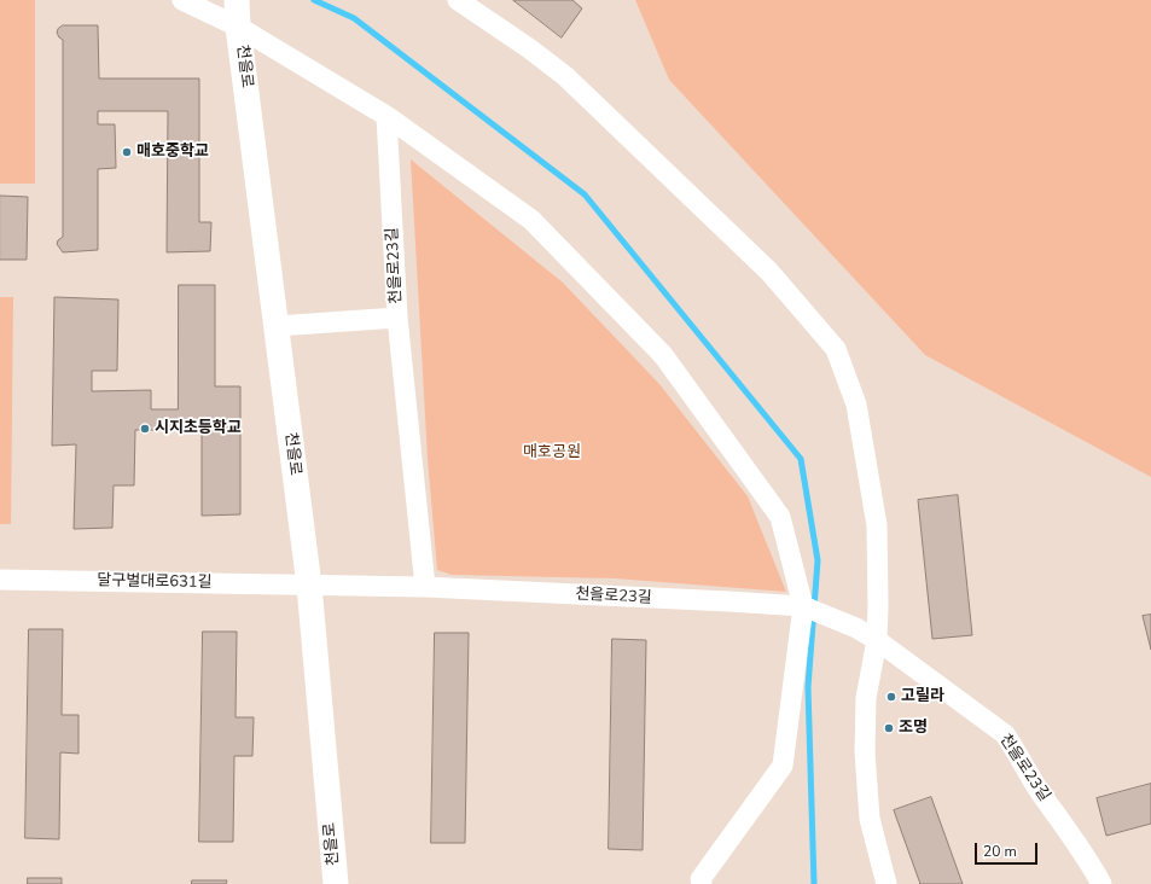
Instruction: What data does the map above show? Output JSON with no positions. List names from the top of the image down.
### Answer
{
  "streets": {
    "street": ["천을로", "천을로23길", "달구벌대로631길"]
  },
  "crossings": [
    ["천을로", "천을로23길"],
    ["천을로", "달구벌대로631길"],
    ["천을로23길", "달구벌대로631길"]
  ],
  "parks": ["매호공원"],
  "places": [
    "매호중학교",
    "시지초등학교",
    "고릴라",
    "조명"
  ],
  "scale_bar": "20 m"
}
